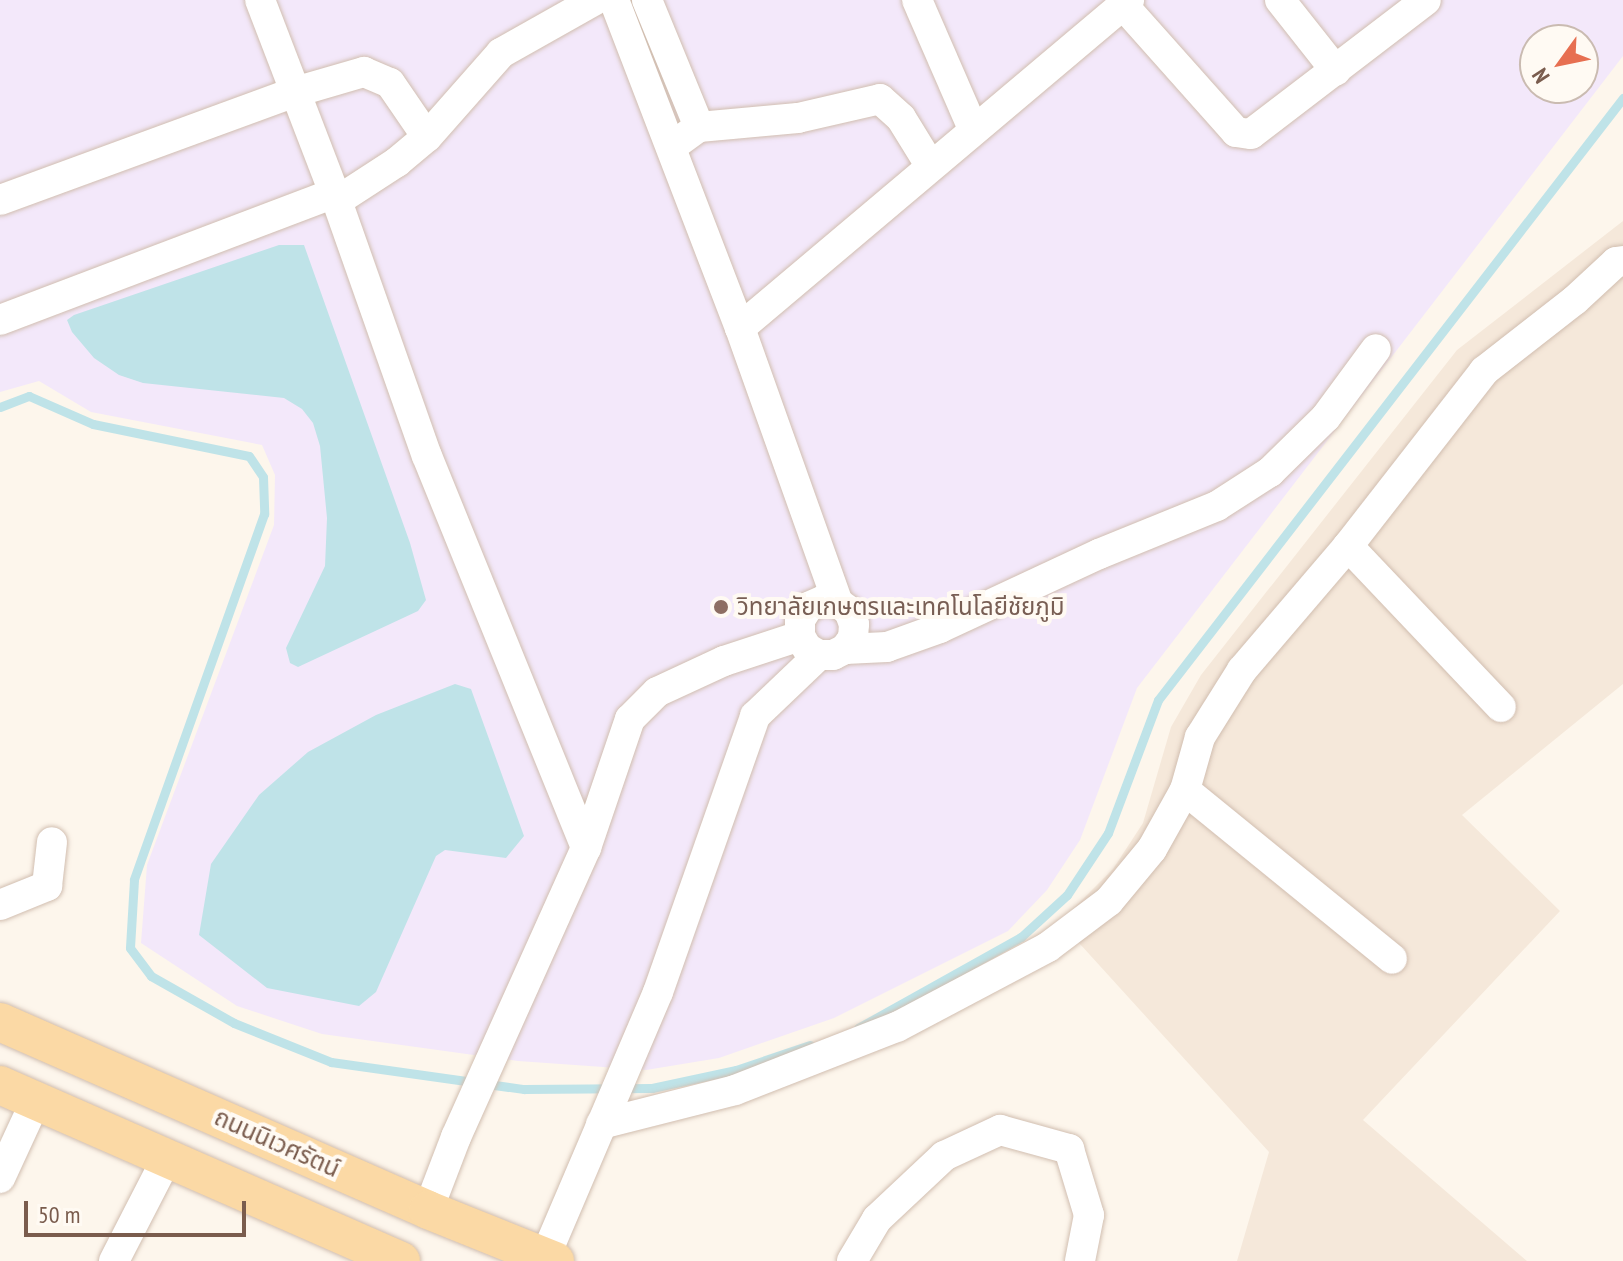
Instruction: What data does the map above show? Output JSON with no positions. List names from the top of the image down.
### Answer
{
  "streets": {
    "main road": ["ถนนนิเวศรัตน์"]
  },
  "places": ["วิทยาลัยเกษตรและเทคโนโลยีชัยภูมิ"],
  "scale_bar": "50 m",
  "north": "bottom left"
}
